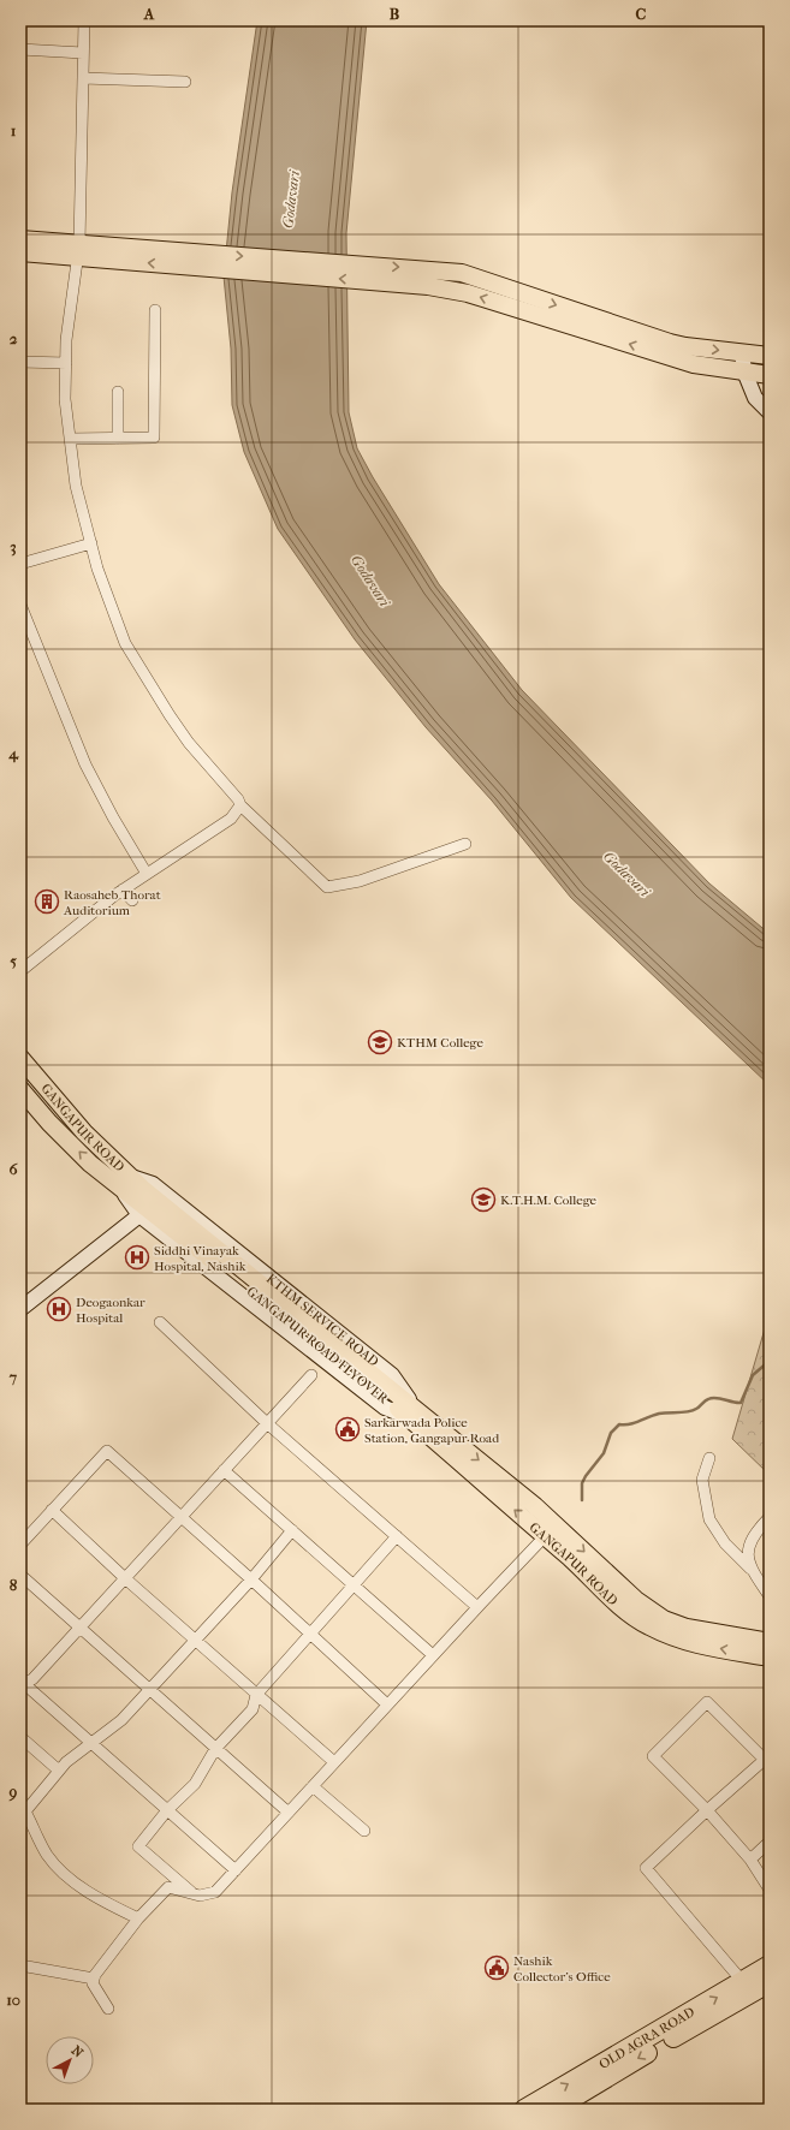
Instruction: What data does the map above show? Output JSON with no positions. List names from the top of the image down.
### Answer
{
  "streets": {
    "highway": ["OLD AGRA ROAD"],
    "main road": ["GANGAPUR ROAD", "GANGAPUR ROAD FLYOVER"],
    "street": ["KTHM SERVICE ROAD"]
  },
  "crossings": [
    ["GANGAPUR ROAD", "KTHM SERVICE ROAD"],
    ["GANGAPUR ROAD", "GANGAPUR ROAD FLYOVER"],
    ["KTHM SERVICE ROAD", "GANGAPUR ROAD FLYOVER"]
  ],
  "water": ["Godavari"],
  "places": {
    "building": ["Raosaheb Thorat Auditorium"],
    "school or university": ["KTHM College", "K.T.H.M. College"],
    "hospital": ["Siddhi Vinayak Hospital, Nashik", "Deogaonkar Hospital"],
    "public building": ["Sarkarwada Police Station, Gangapur Road", "Nashik Collector's Office"]
  },
  "north": "top right",
  "grid": {
    "columns": ["A", "B", "C"],
    "rows": [
      "1",
      "2",
      "3",
      "4",
      "5",
      "6",
      "7",
      "8",
      "9",
      "10"
    ]
  }
}
